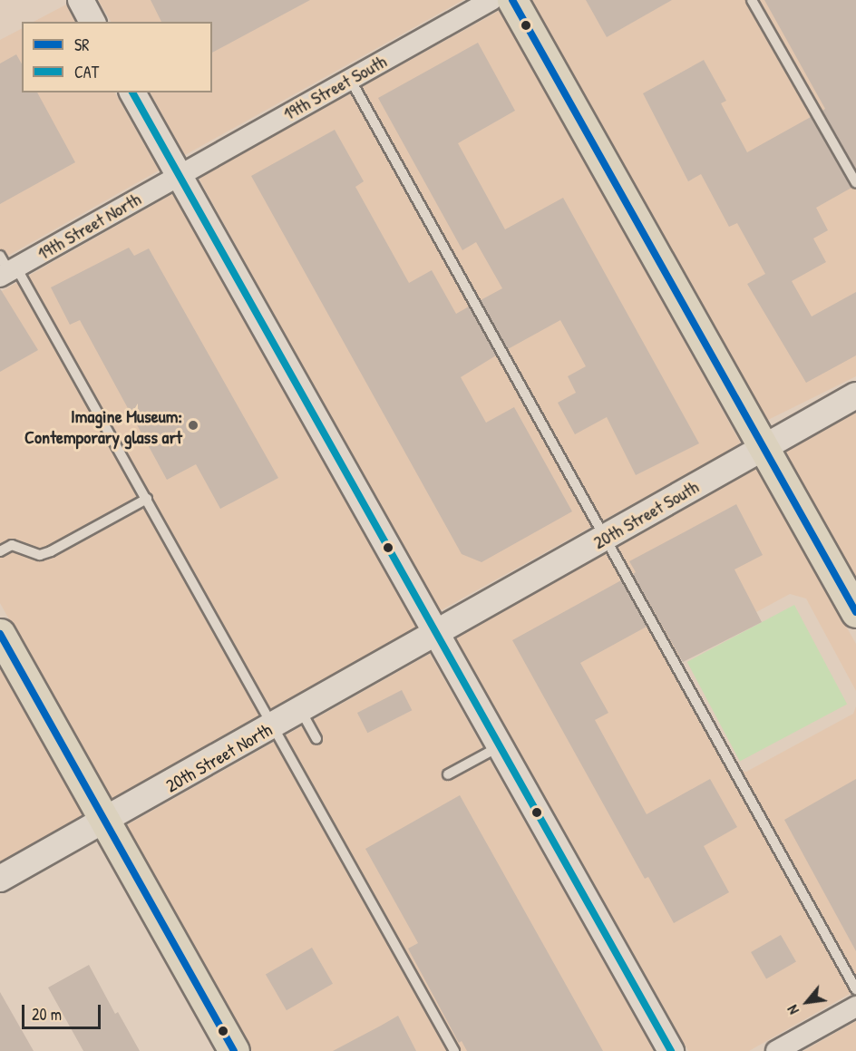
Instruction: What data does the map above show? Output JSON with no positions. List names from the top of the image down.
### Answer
{
  "streets": {
    "street": [
      "19th Street South",
      "19th Street North",
      "20th Street South",
      "20th Street North"
    ]
  },
  "crossings": [
    ["19th Street South", "19th Street North"],
    ["20th Street South", "20th Street North"]
  ],
  "places": ["Imagine Museum: Contemporary glass art"],
  "lines": ["transit line SR", "transit line CAT"],
  "legend": ["SR", "CAT"],
  "scale_bar": "20 m",
  "north": "bottom left"
}
